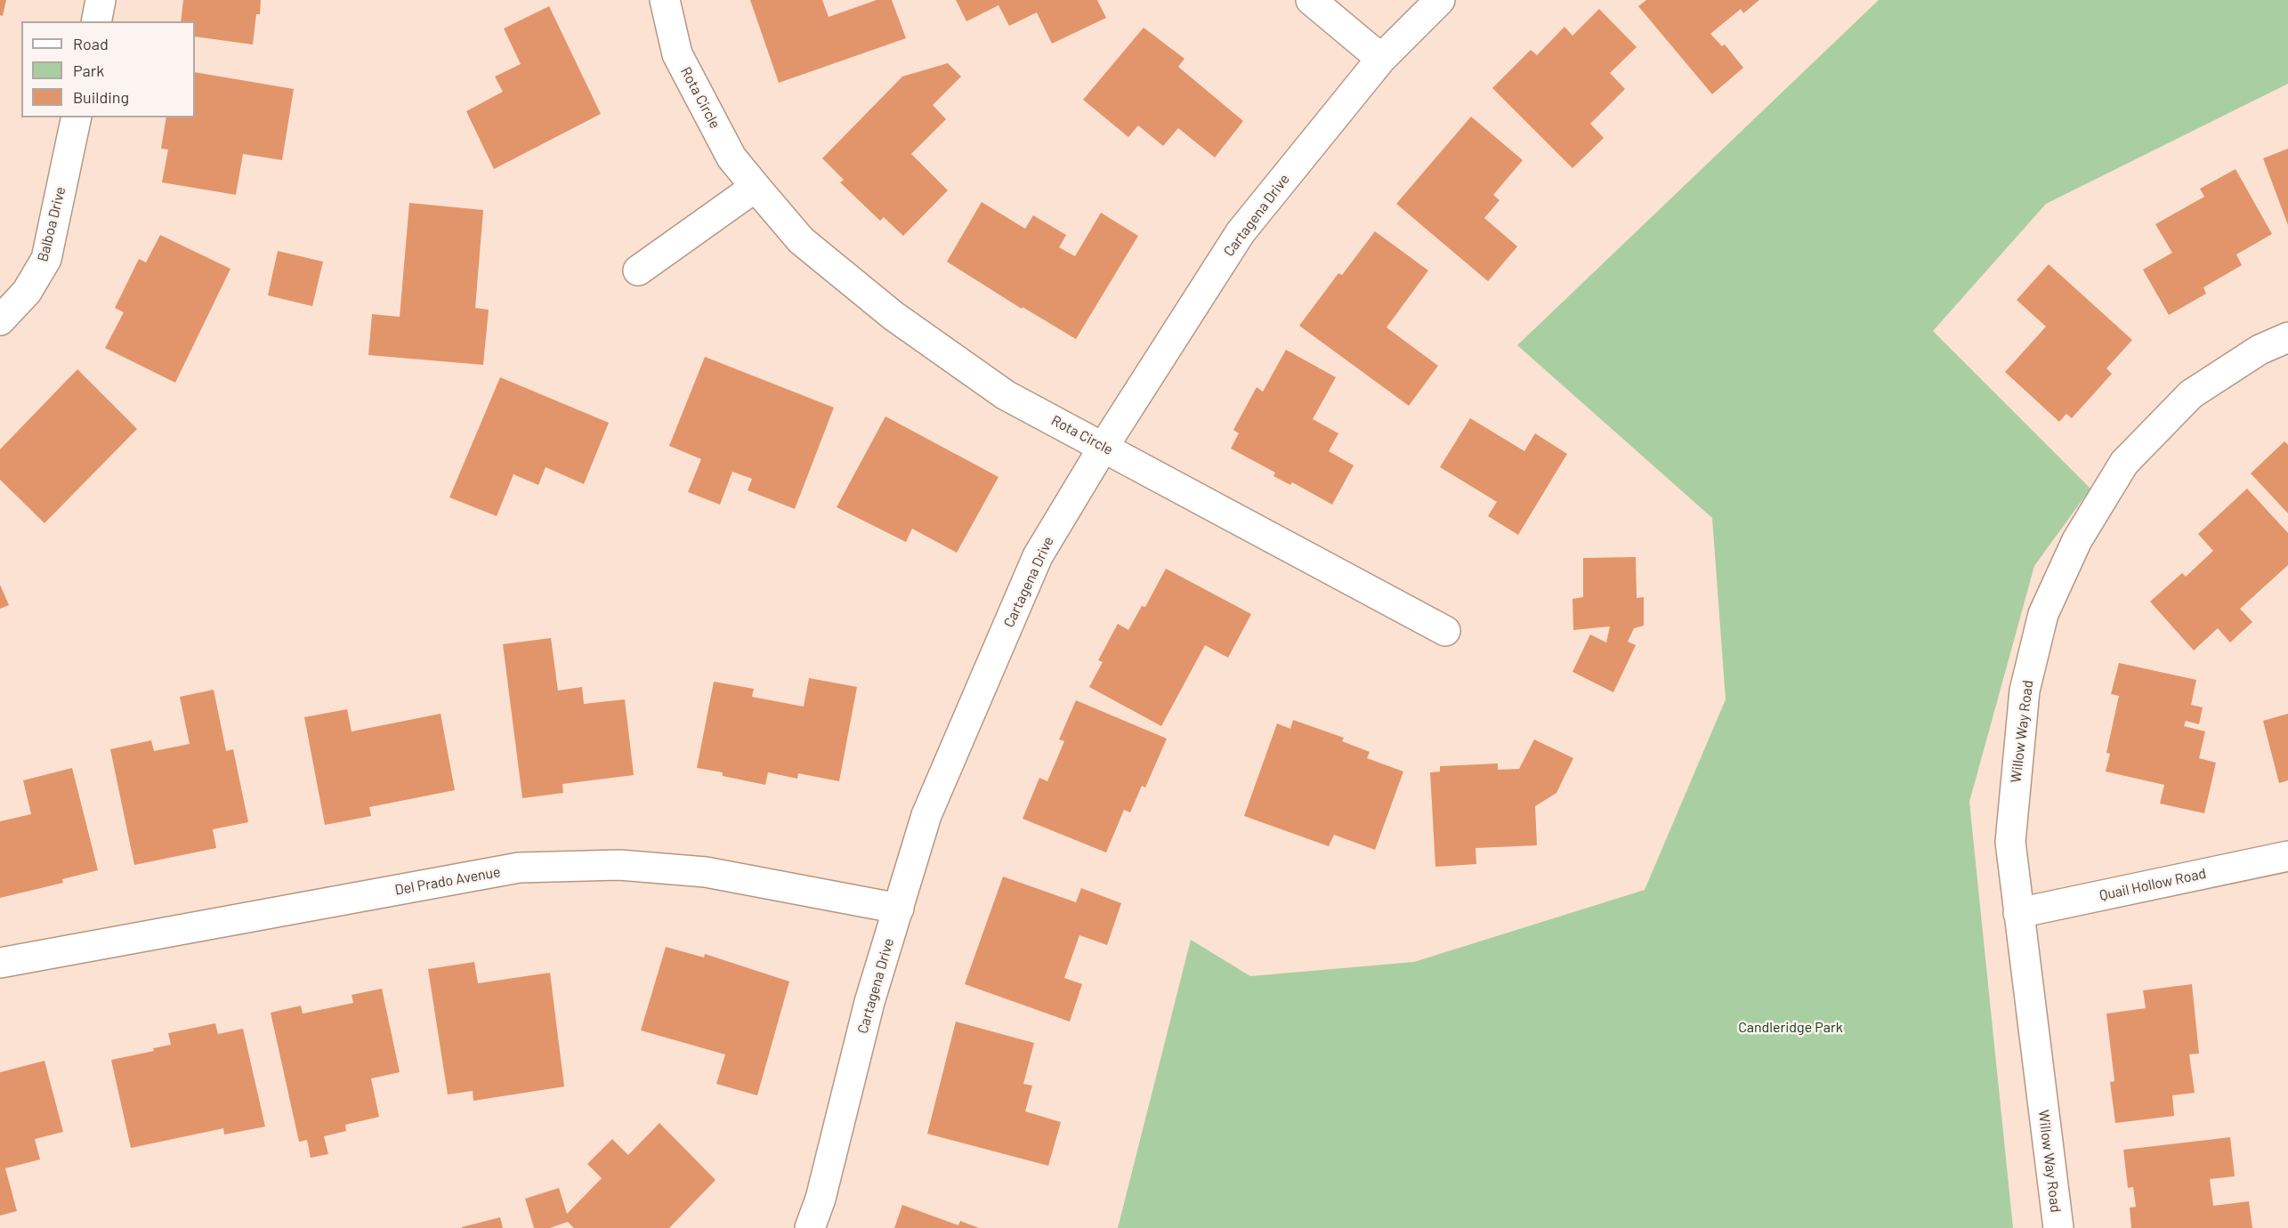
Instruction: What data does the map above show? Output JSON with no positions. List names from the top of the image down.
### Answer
{
  "streets": {
    "street": [
      "Rota Circle",
      "Cartagena Drive",
      "Balboa Drive",
      "Willow Way Road",
      "Del Prado Avenue",
      "Quail Hollow Road"
    ]
  },
  "crossings": [
    ["Rota Circle", "Cartagena Drive"],
    ["Cartagena Drive", "Del Prado Avenue"],
    ["Willow Way Road", "Quail Hollow Road"]
  ],
  "parks": ["Candleridge Park"],
  "legend": ["Road", "Park", "Building"]
}
